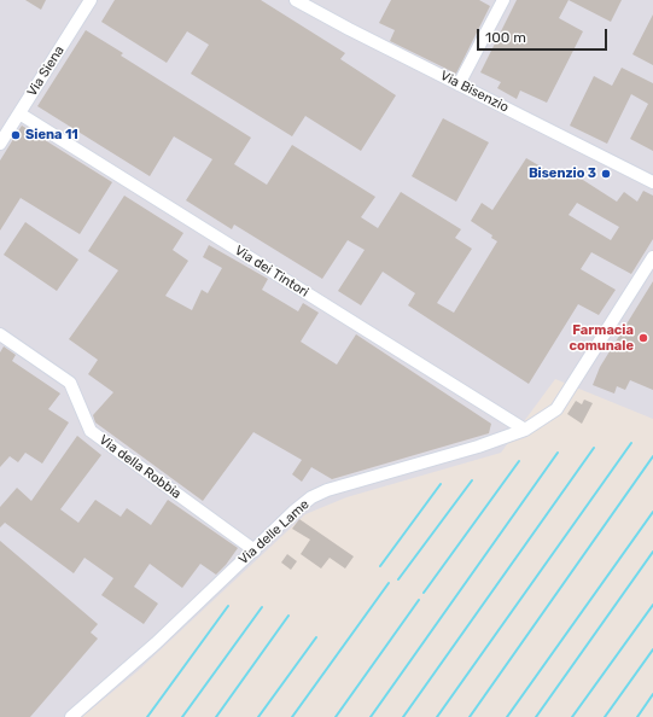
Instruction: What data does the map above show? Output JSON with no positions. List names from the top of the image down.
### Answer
{
  "streets": {
    "street": [
      "Via Siena",
      "Via Bisenzio",
      "Via dei Tintori",
      "Via della Robbia",
      "Via delle Lame"
    ]
  },
  "crossings": [
    ["Via Siena", "Via dei Tintori"],
    ["Via dei Tintori", "Via delle Lame"],
    ["Via della Robbia", "Via delle Lame"]
  ],
  "places": ["Siena 11", "Bisenzio 3", "Farmacia comunale"],
  "scale_bar": "100 m"
}
